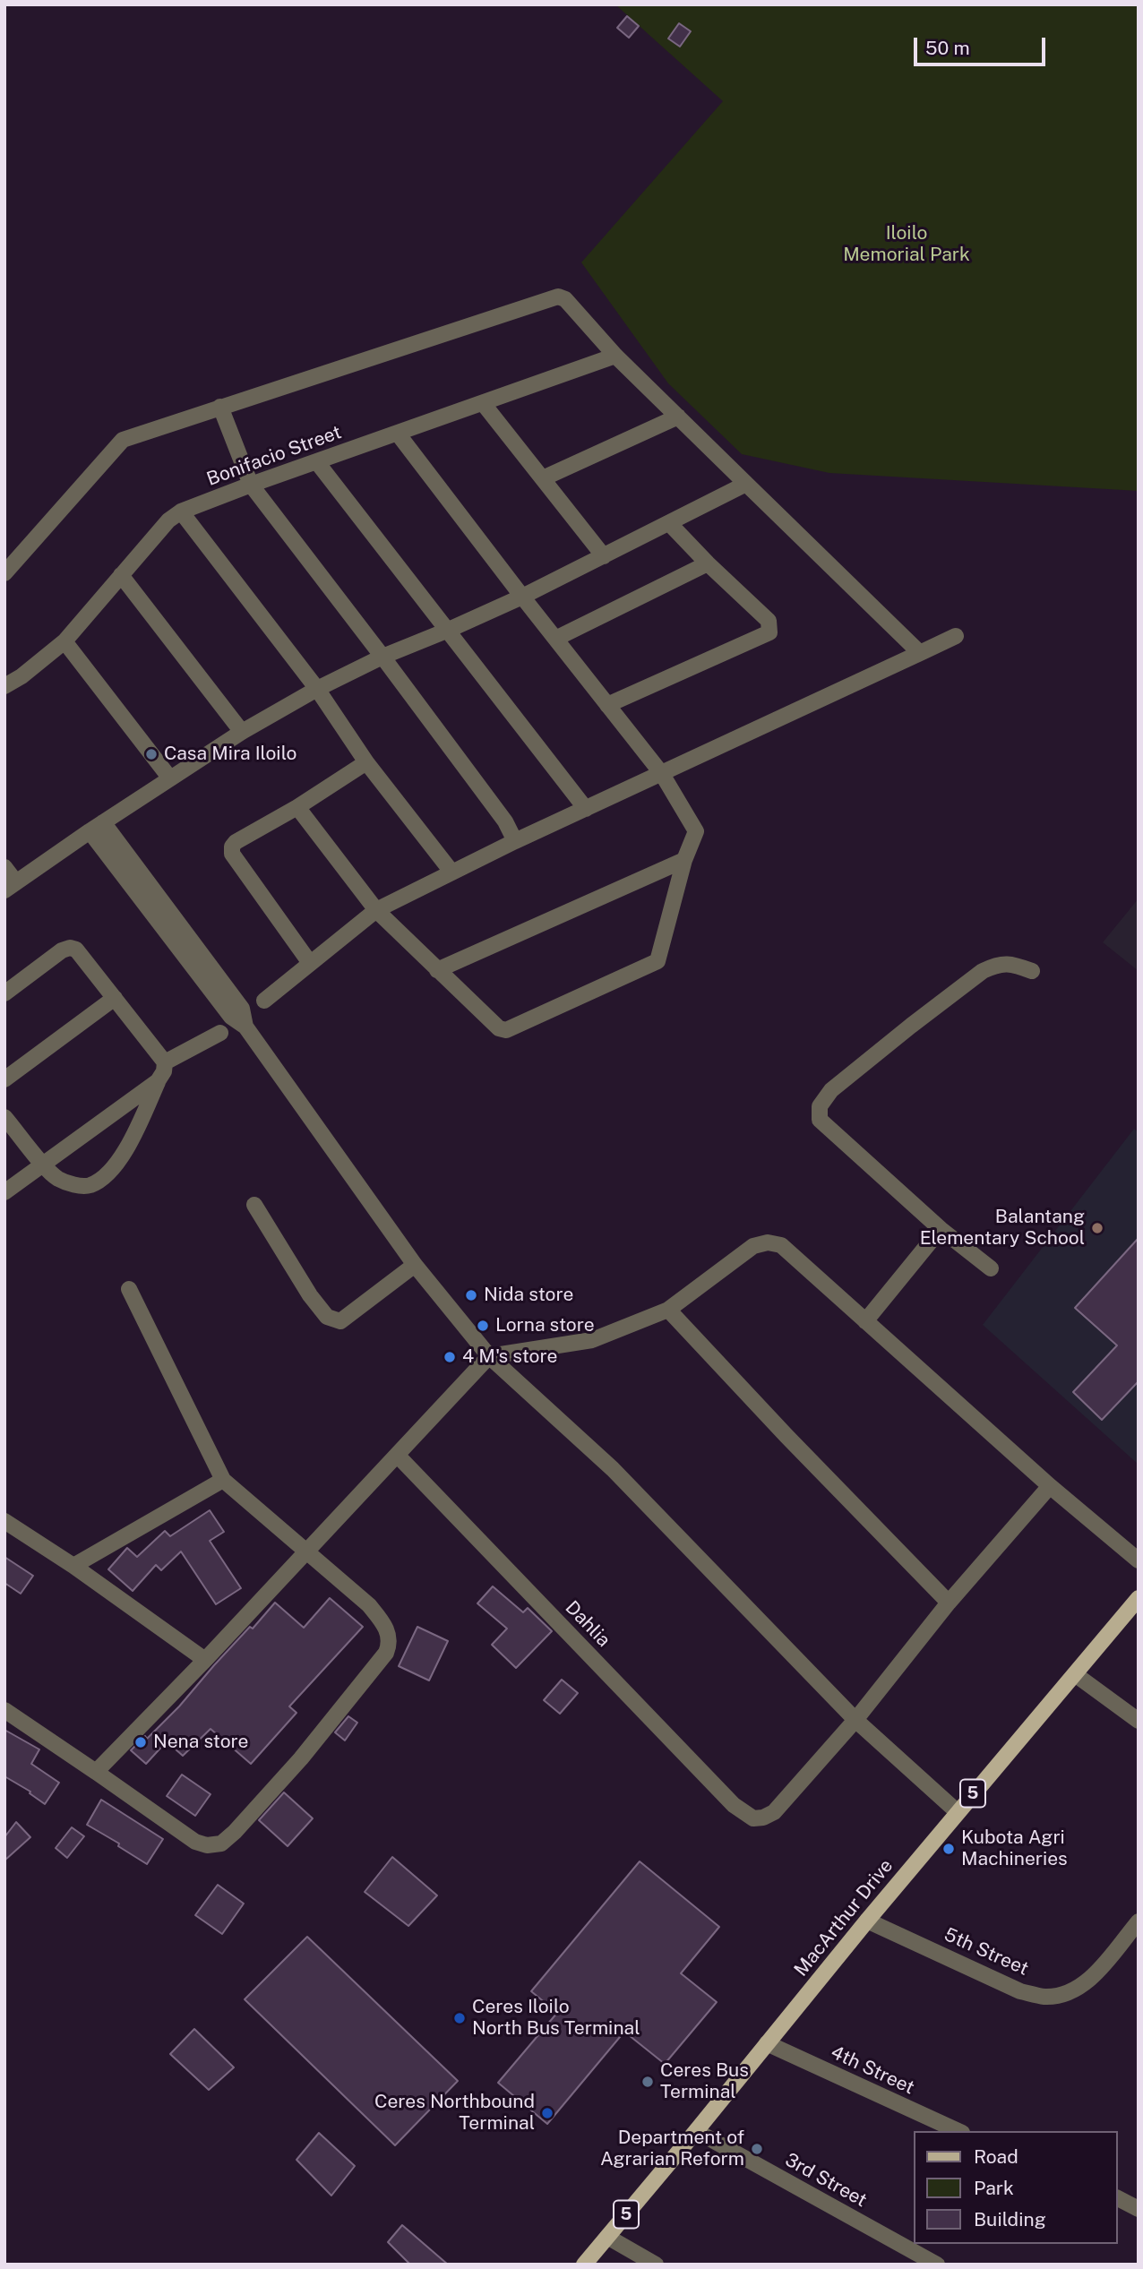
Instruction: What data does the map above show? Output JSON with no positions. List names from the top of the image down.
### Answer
{
  "streets": {
    "main road": ["5", "MacArthur Drive"],
    "street": [
      "Bonifacio Street",
      "Dahlia",
      "5th Street",
      "4th Street",
      "3rd Street"
    ]
  },
  "crossings": [
    ["MacArthur Drive", "5th Street"],
    ["MacArthur Drive", "4th Street"],
    ["MacArthur Drive", "3rd Street"]
  ],
  "parks": ["Iloilo Memorial Park"],
  "places": [
    "Casa Mira Iloilo",
    "Balantang Elementary School",
    "Nida store",
    "Lorna store",
    "4 M's store",
    "Nena store",
    "Kubota Agri Machineries",
    "Ceres Iloilo North Bus Terminal",
    "Ceres Bus Terminal",
    "Ceres Northbound Terminal",
    "Department of Agrarian Reform"
  ],
  "legend": ["Road", "Park", "Building"],
  "scale_bar": "50 m"
}
